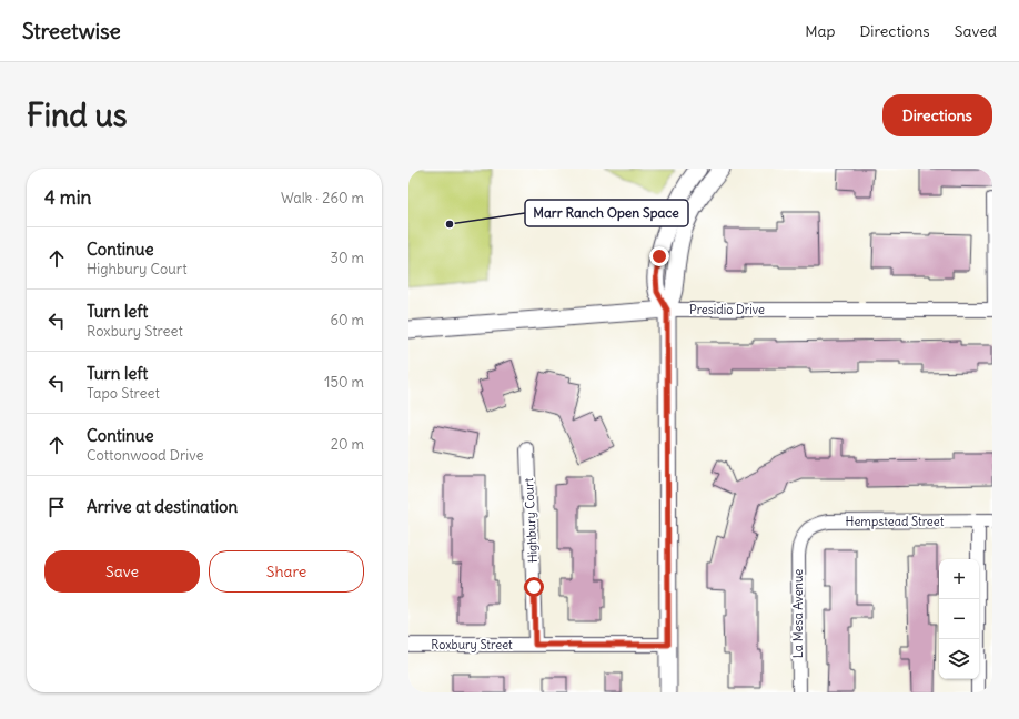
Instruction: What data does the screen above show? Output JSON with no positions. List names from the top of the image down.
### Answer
{
  "streets": {
    "street": [
      "Presidio Drive",
      "Highbury Court",
      "Hempstead Street",
      "La Mesa Avenue",
      "Roxbury Street"
    ]
  },
  "crossings": [
    ["Highbury Court", "Roxbury Street"],
    ["Hempstead Street", "La Mesa Avenue"]
  ],
  "places": ["Marr Ranch Open Space"],
  "page": {
    "header": "Streetwise",
    "nav": ["Map", "Directions", "Saved"],
    "buttons": [
      "Directions",
      ["Save", "Share"]
    ],
    "title": "Find us",
    "heading": ["4 min", "Walk · 260 m"],
    "list": [
      ["Continue", "Highbury Court", "30 m"],
      ["Turn left", "Roxbury Street", "60 m"],
      ["Turn left", "Tapo Street", "150 m"],
      ["Continue", "Cottonwood Drive", "20 m"],
      "Arrive at destination"
    ],
    "map_buttons": ["+", "−"]
  }
}
